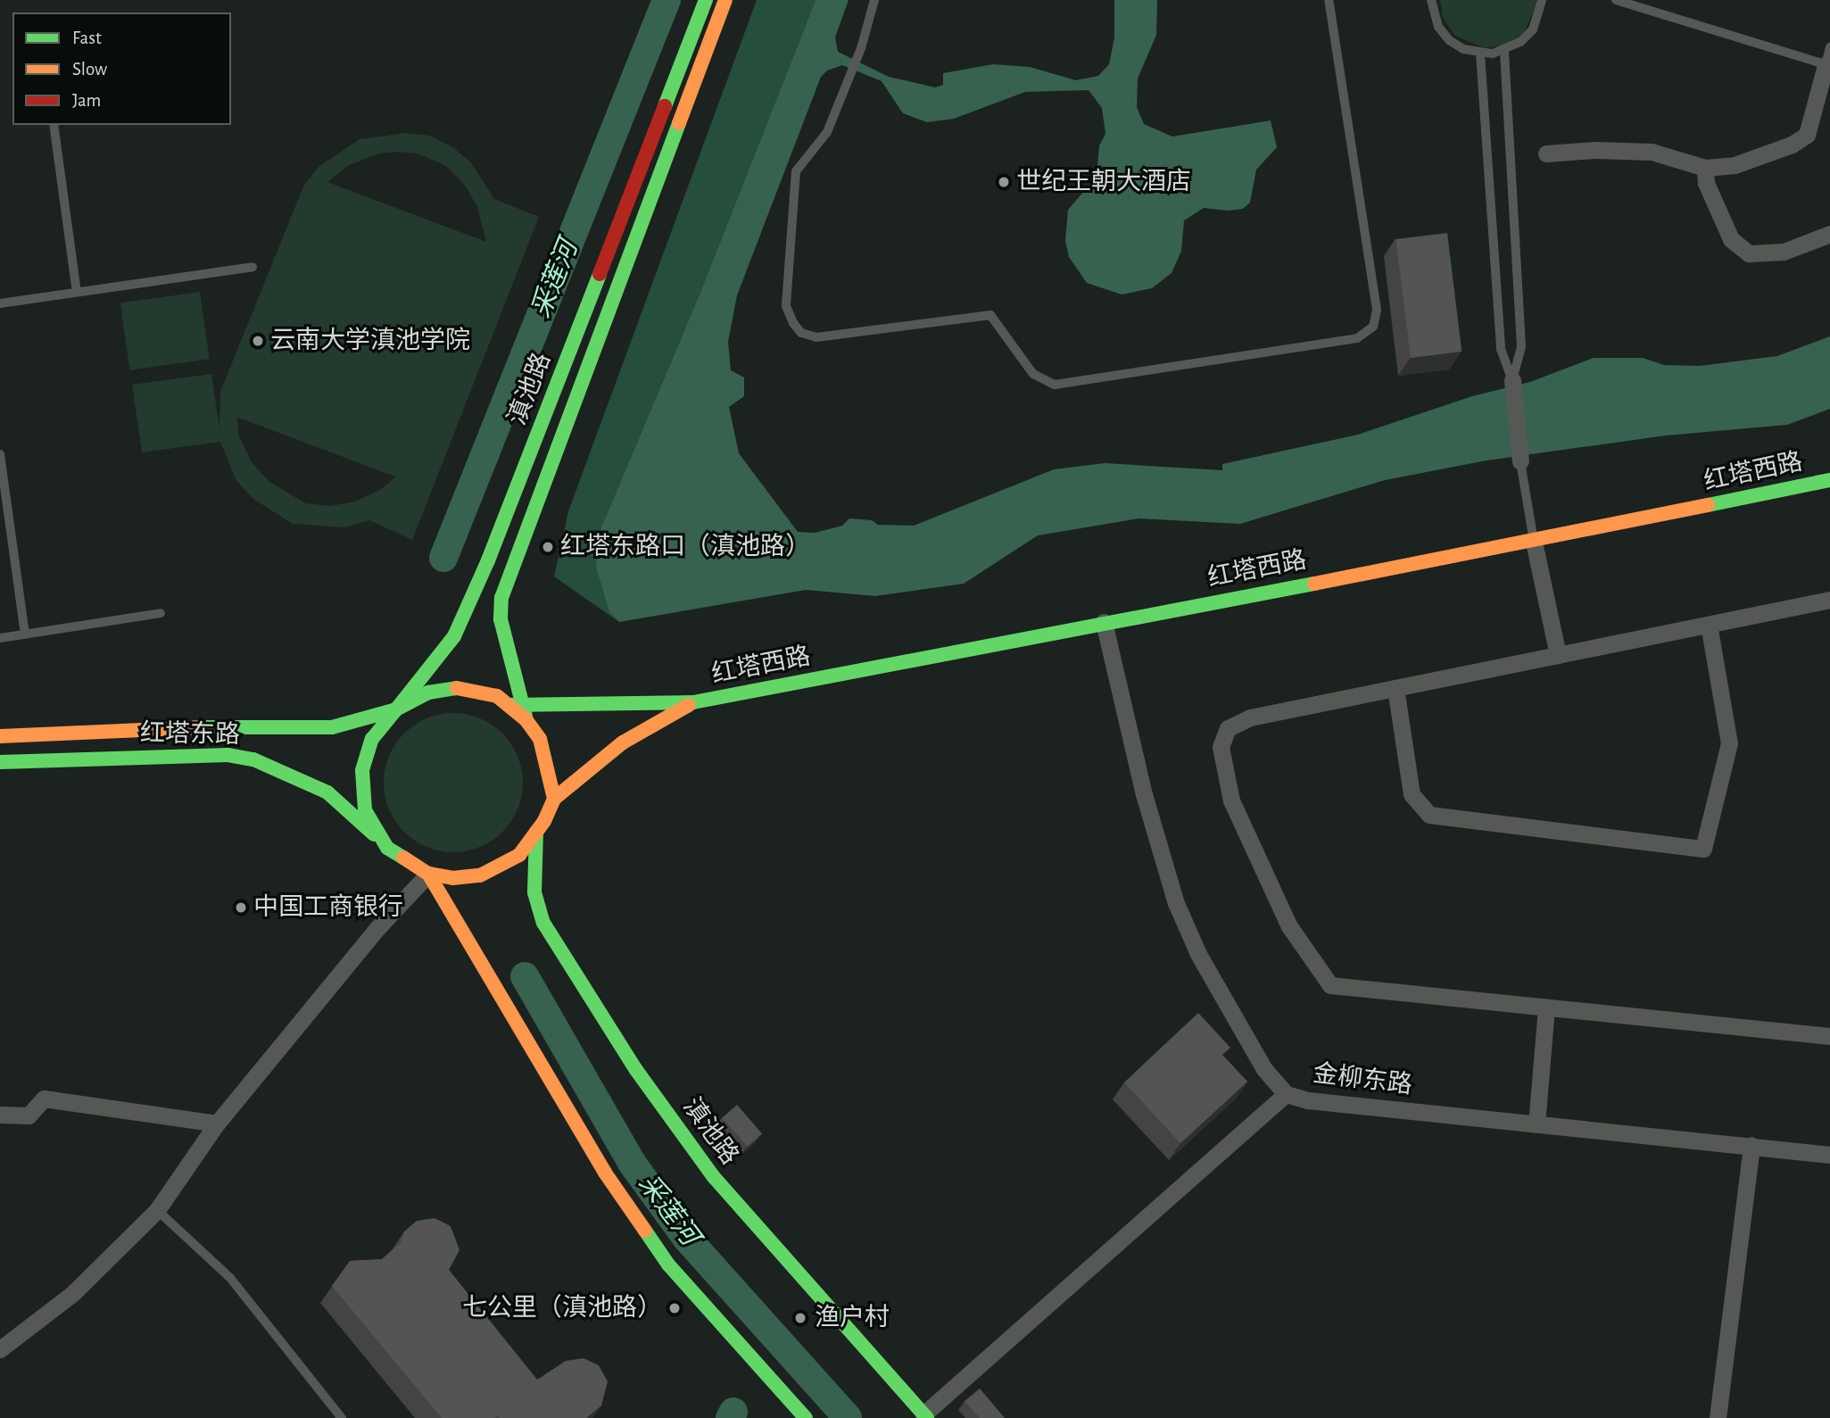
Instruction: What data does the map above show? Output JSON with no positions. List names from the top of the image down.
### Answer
{
  "streets": {
    "main road": ["滇池路", "红塔西路", "红塔东路"],
    "street": ["金柳东路"]
  },
  "crossings": [
    ["滇池路", "红塔东路"],
    ["红塔西路", "金柳东路"]
  ],
  "water": ["采莲河"],
  "places": [
    "世纪王朝大酒店",
    "云南大学滇池学院",
    "红塔东路口（滇池路）",
    "中国工商银行",
    "七公里（滇池路）",
    "渔户村"
  ],
  "legend": ["Fast", "Slow", "Jam"]
}
